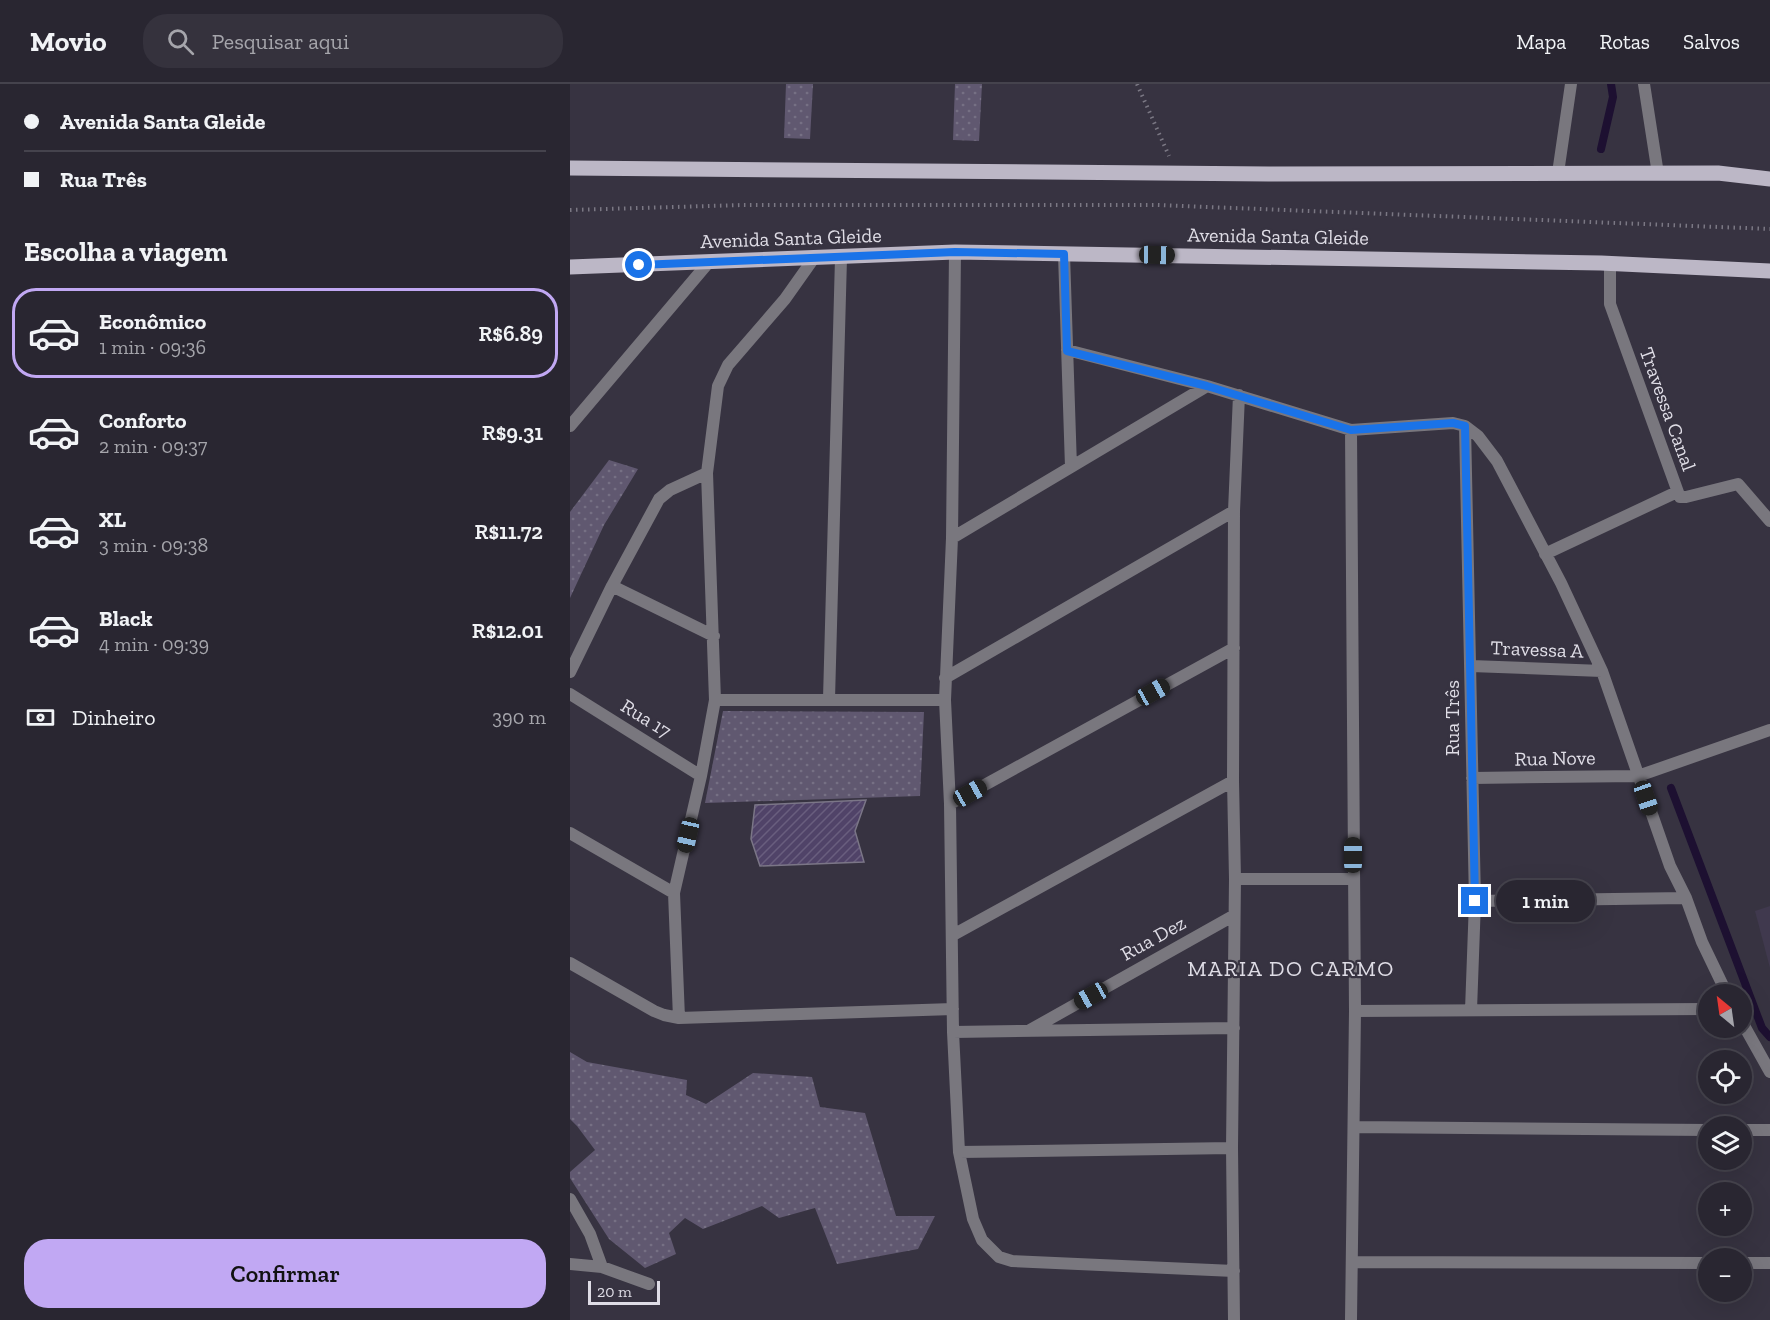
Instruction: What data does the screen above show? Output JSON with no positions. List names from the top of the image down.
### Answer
{
  "streets": {
    "main road": ["Avenida Santa Gleide"],
    "street": [
      "Travessa Canal",
      "Travessa A",
      "Rua 17",
      "Rua Três",
      "Rua Nove",
      "Rua Dez"
    ]
  },
  "crossings": [
    ["Avenida Santa Gleide", "Travessa Canal"],
    ["Travessa A", "Rua Três"],
    ["Rua Três", "Rua Nove"]
  ],
  "districts": ["MARIA DO CARMO"],
  "scale_bar": "20 m",
  "north": "top left",
  "page": {
    "header": "Movio",
    "search": "Pesquisar aqui",
    "nav": ["Mapa", "Rotas", "Salvos"],
    "banner": ["Avenida Santa Gleide", "Rua Três"],
    "heading": "Escolha a viagem",
    "list": [
      {
        "name": "Econômico",
        "note": "1 min · 09:36",
        "value": "R$6.89"
      },
      {
        "name": "Conforto",
        "note": "2 min · 09:37",
        "value": "R$9.31"
      },
      {
        "name": "XL",
        "note": "3 min · 09:38",
        "value": "R$11.72"
      },
      {
        "name": "Black",
        "note": "4 min · 09:39",
        "value": "R$12.01"
      }
    ],
    "pay": ["Dinheiro", "390 m"],
    "bubble": "1 min",
    "map_buttons": ["+", "−"],
    "buttons": "Confirmar",
    "scale": "20 m"
  }
}
